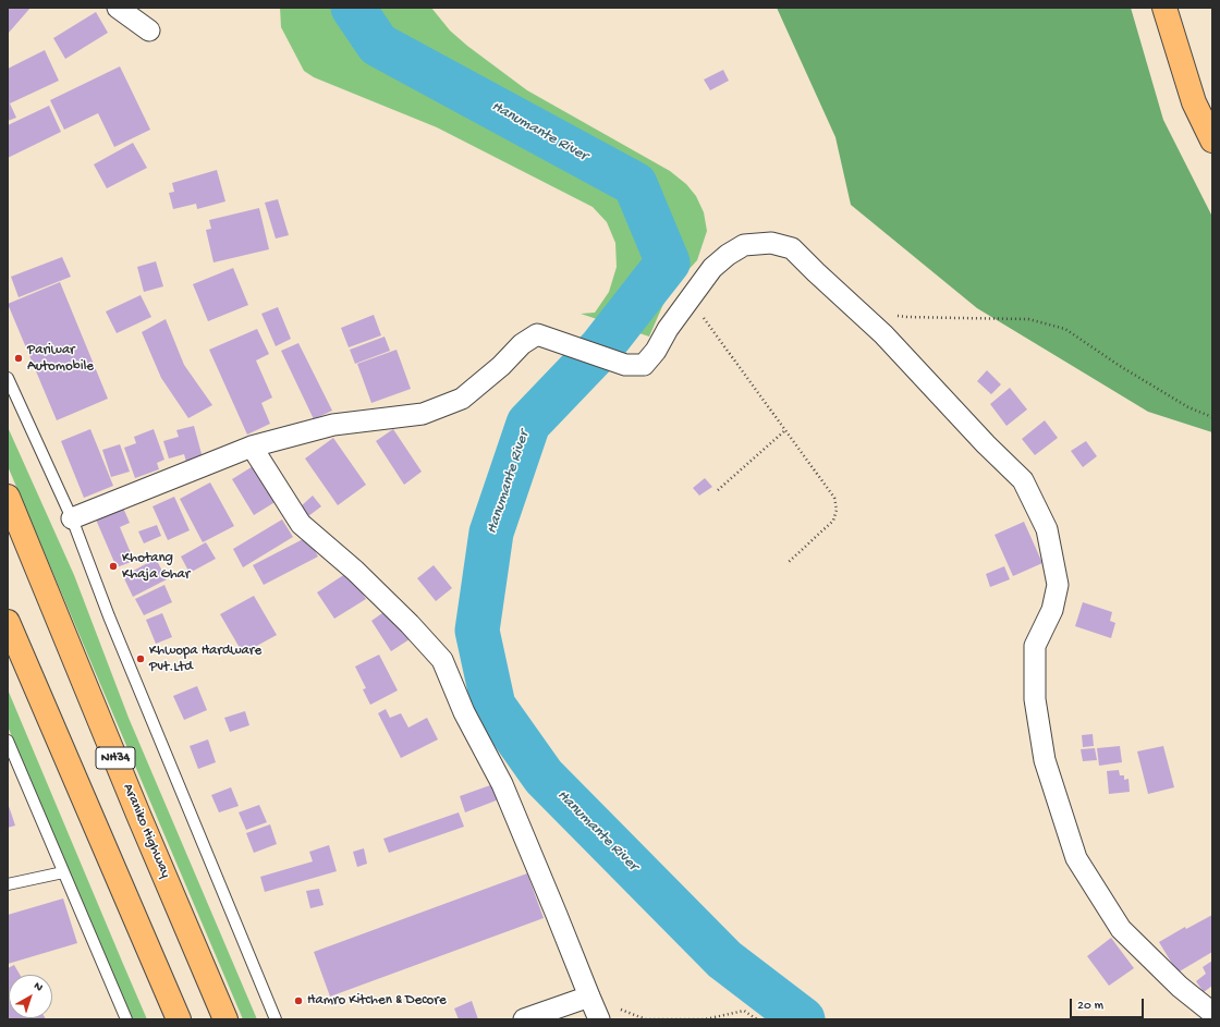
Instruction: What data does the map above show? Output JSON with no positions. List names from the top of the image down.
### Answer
{
  "streets": {
    "main road": ["NH34", "Araniko Highway"]
  },
  "water": ["Hanumante River"],
  "places": [
    "Pariwar Automobile",
    "Khotang Khaja Ghar",
    "Khwopa Hardware Pvt.Ltd",
    "Hamro Kitchen & Decore"
  ],
  "scale_bar": "20 m",
  "north": "top right"
}
